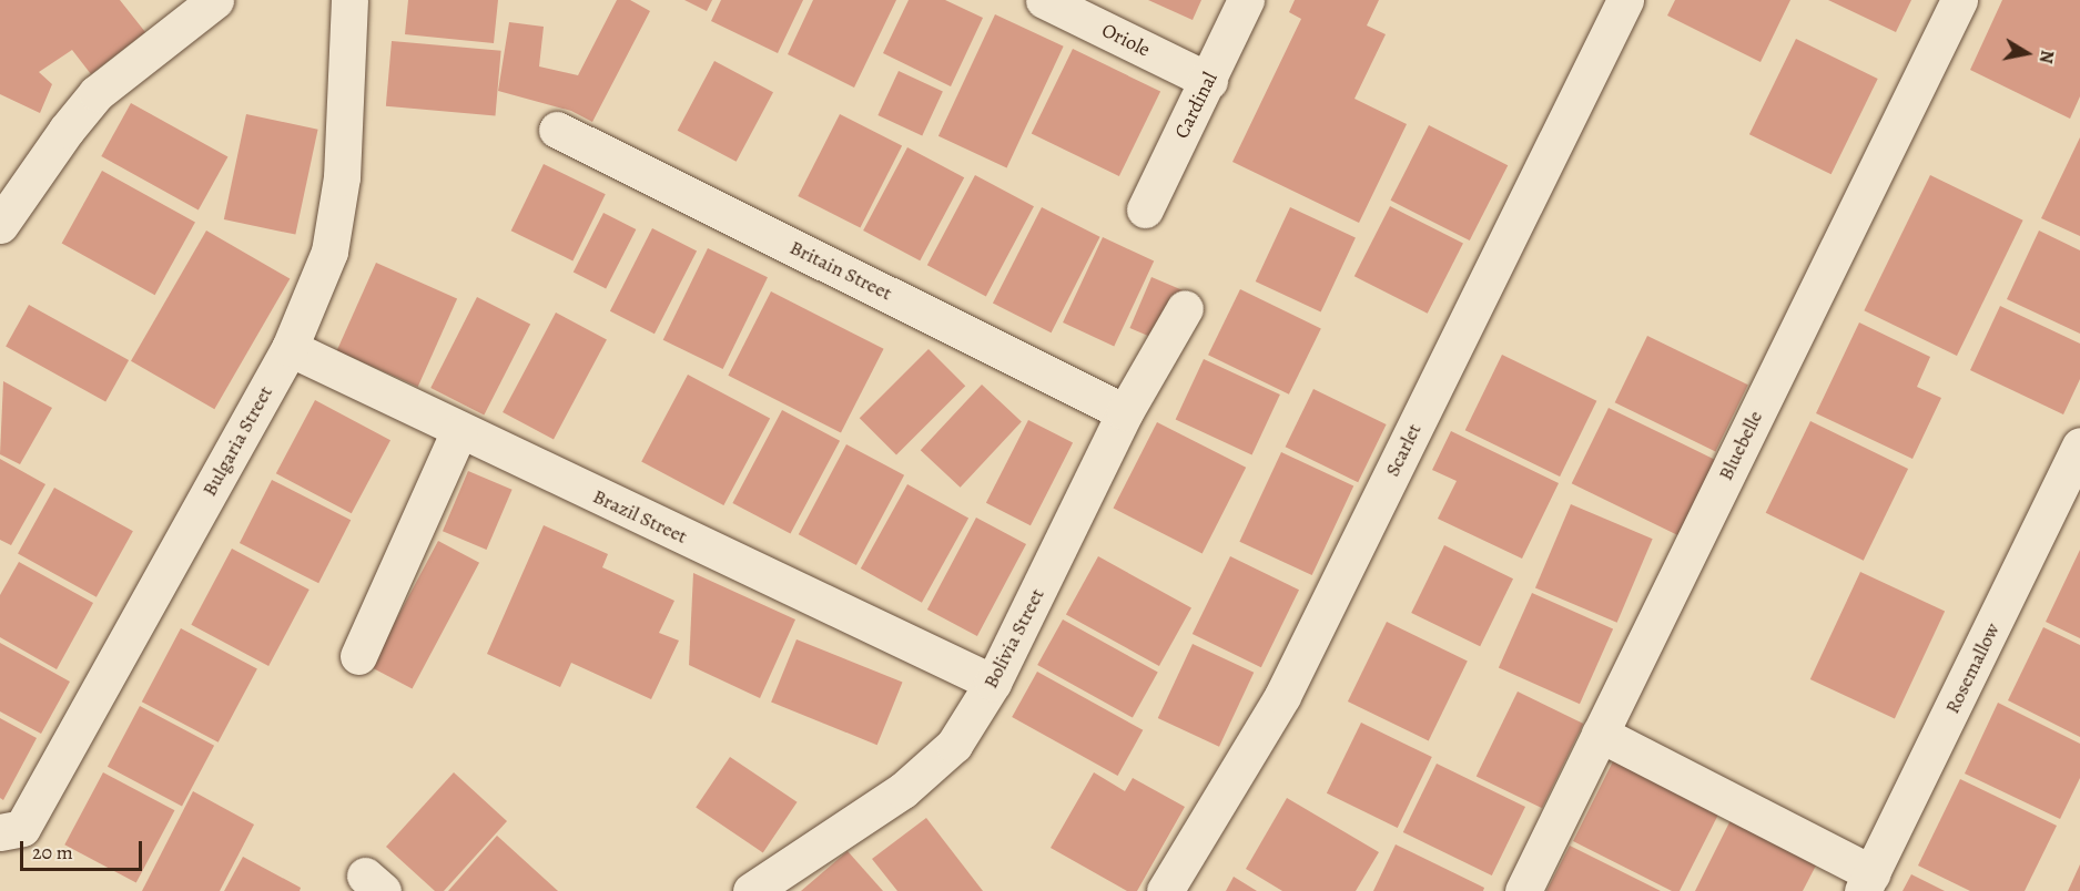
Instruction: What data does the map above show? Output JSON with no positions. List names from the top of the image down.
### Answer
{
  "streets": {
    "street": [
      "Oriole",
      "Cardinal",
      "Britain Street",
      "Bulgaria Street",
      "Bluebelle",
      "Scarlet",
      "Brazil Street",
      "Bolivia Street",
      "Rosemallow"
    ]
  },
  "crossings": [
    ["Oriole", "Cardinal"],
    ["Britain Street", "Bolivia Street"],
    ["Bulgaria Street", "Brazil Street"],
    ["Brazil Street", "Bolivia Street"]
  ],
  "scale_bar": "20 m",
  "north": "right"
}
